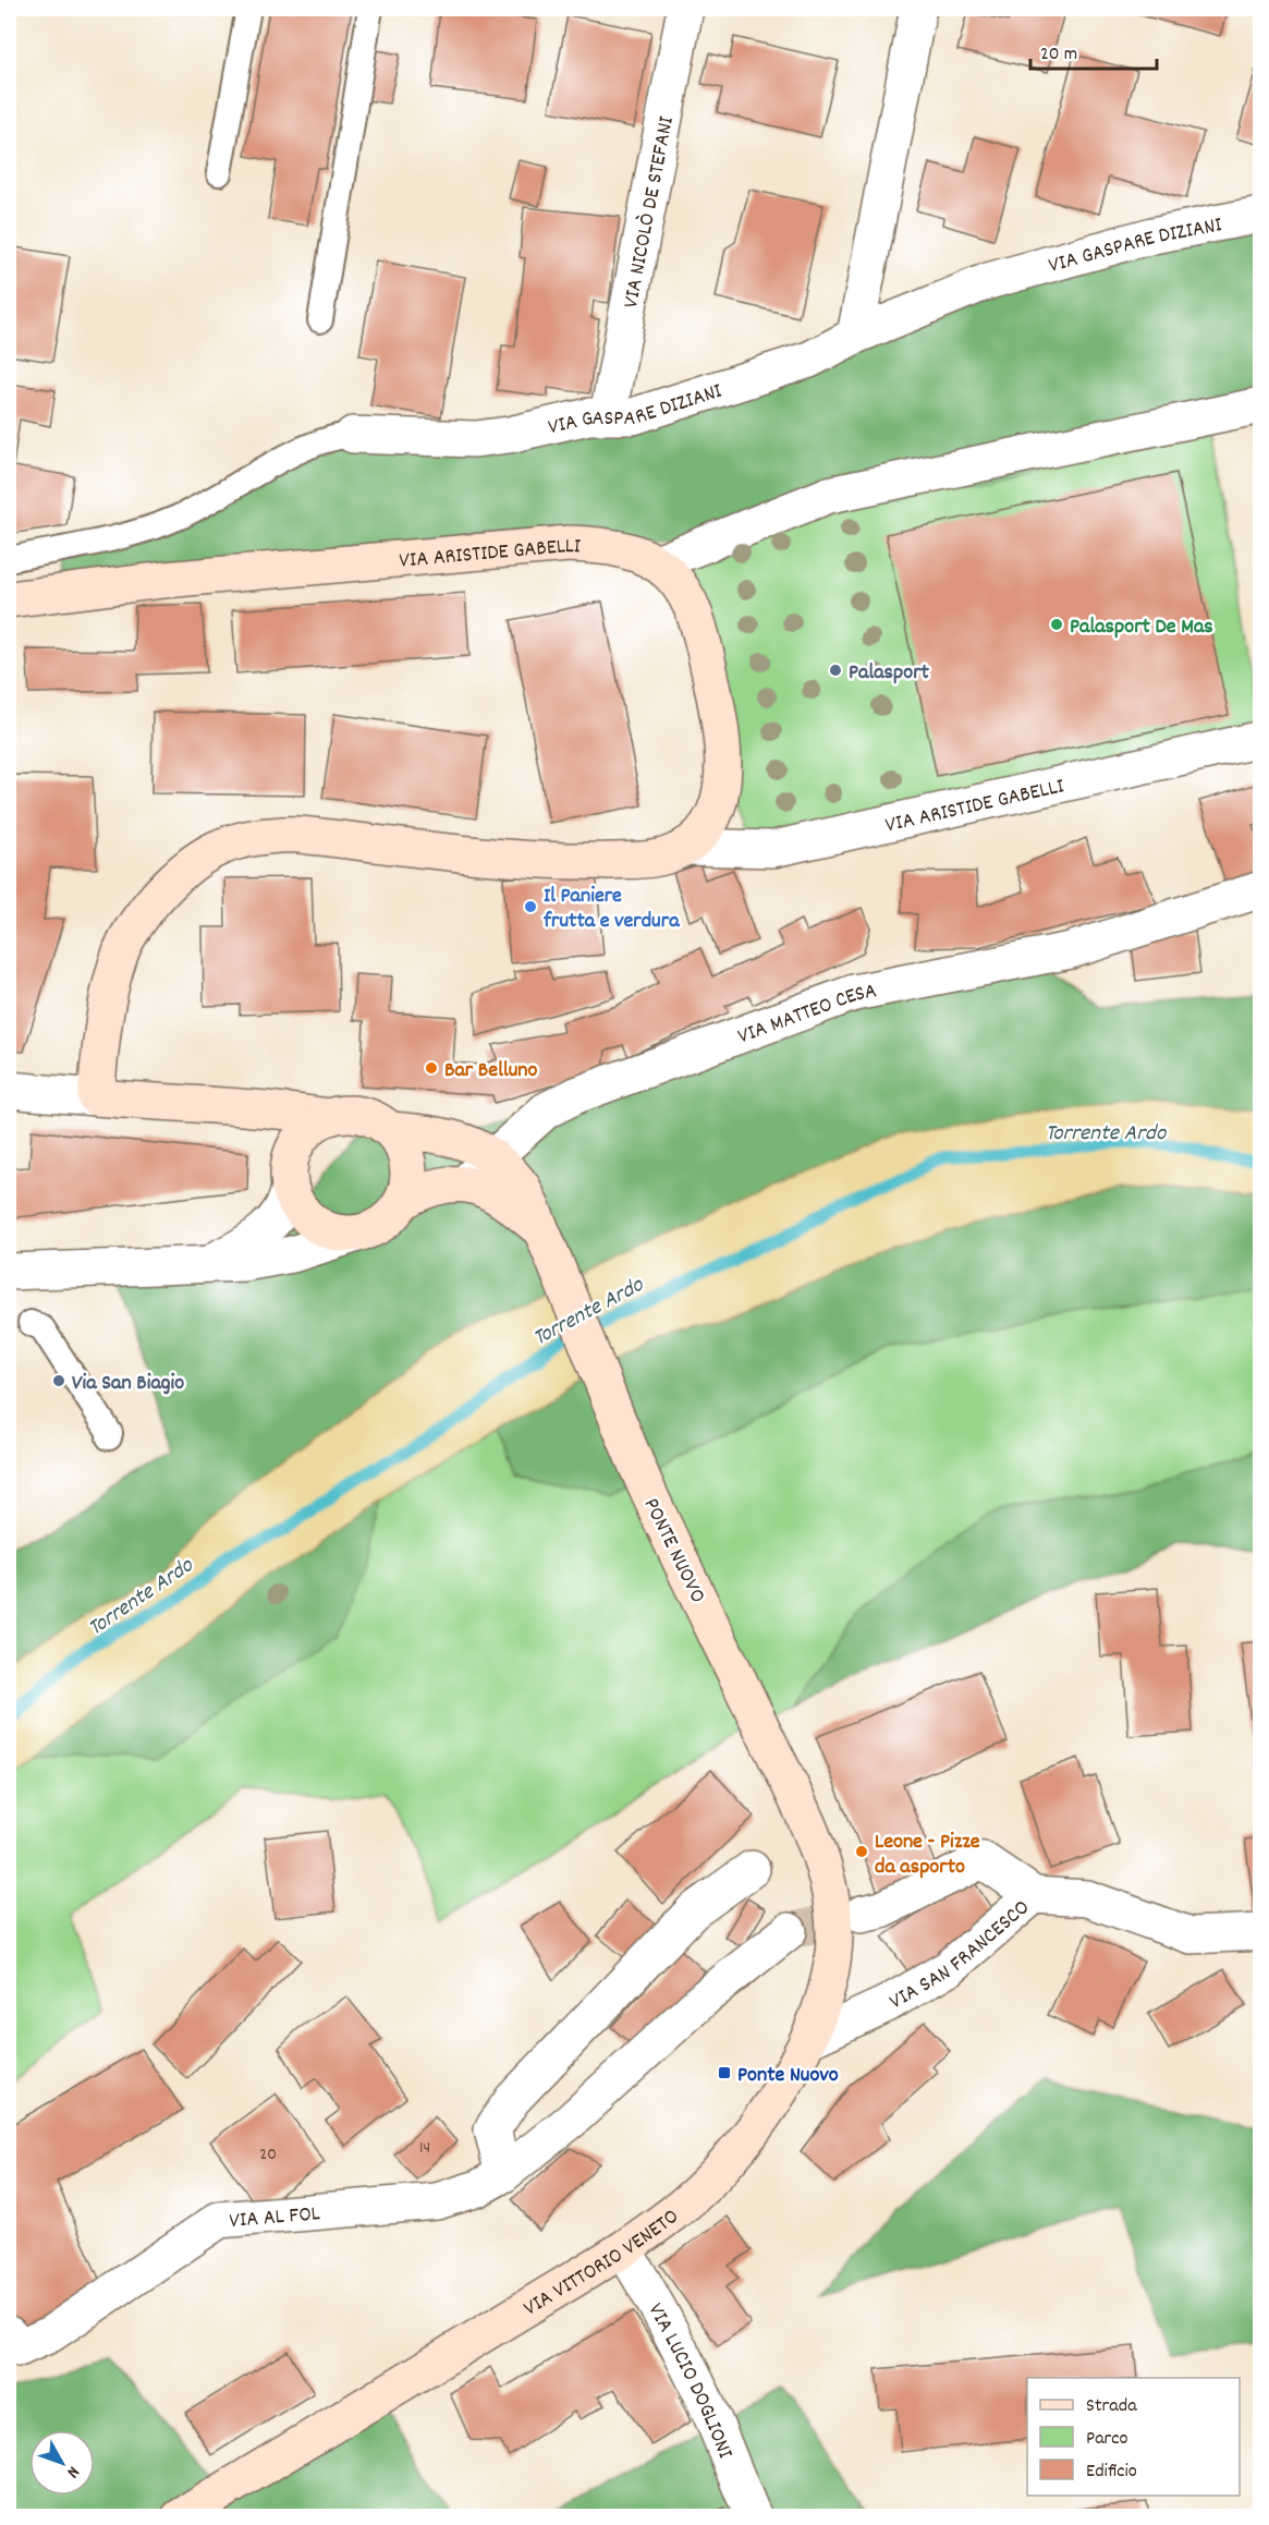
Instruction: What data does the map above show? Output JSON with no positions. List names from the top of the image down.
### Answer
{
  "streets": {
    "main road": ["VIA ARISTIDE GABELLI", "PONTE NUOVO", "VIA VITTORIO VENETO"],
    "street": [
      "VIA NICOLÒ DE STEFANI",
      "VIA GASPARE DIZIANI",
      "VIA MATTEO CESA",
      "VIA SAN FRANCESCO",
      "VIA AL FOL",
      "VIA LUCIO DOGLIONI"
    ]
  },
  "crossings": [
    ["VIA NICOLÒ DE STEFANI", "VIA GASPARE DIZIANI"],
    ["VIA MATTEO CESA", "PONTE NUOVO"],
    ["PONTE NUOVO", "VIA VITTORIO VENETO"],
    ["VIA SAN FRANCESCO", "VIA VITTORIO VENETO"],
    ["VIA VITTORIO VENETO", "VIA LUCIO DOGLIONI"]
  ],
  "water": ["Torrente Ardo"],
  "places": {
    "other": [
      "Palasport De Mas",
      "Palasport",
      "Il Paniere frutta e verdura",
      "Bar Belluno",
      "Via San Biagio",
      "Leone - Pizze da asporto"
    ],
    "transit": ["Ponte Nuovo"]
  },
  "house_numbers": ["14", "20"],
  "legend": ["Strada", "Parco", "Edificio"],
  "scale_bar": "20 m",
  "north": "bottom right"
}
